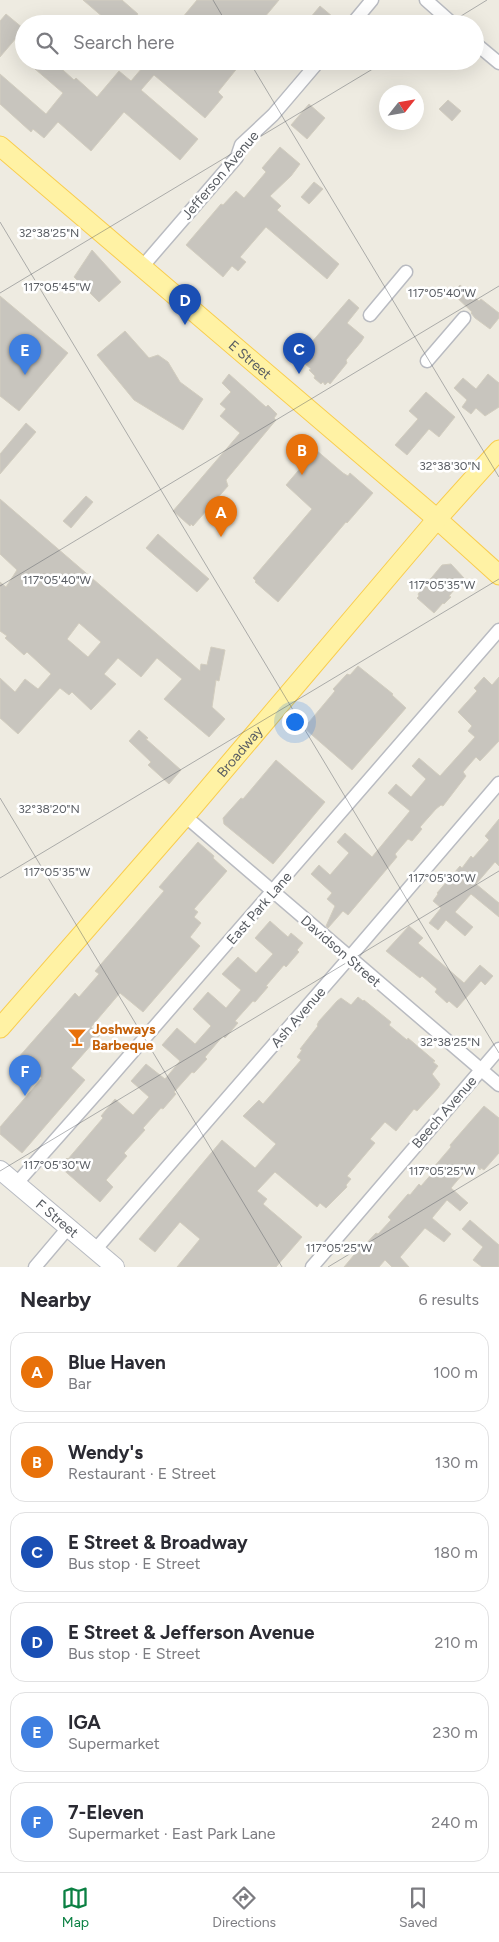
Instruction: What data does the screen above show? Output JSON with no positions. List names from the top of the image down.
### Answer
{
  "streets": {
    "main road": ["E Street", "Broadway", "F Street"],
    "street": [
      "Jefferson Avenue",
      "East Park Lane",
      "Davidson Street",
      "Ash Avenue",
      "Beech Avenue"
    ]
  },
  "crossings": [
    ["Jefferson Avenue", "E Street"],
    ["E Street", "Broadway"],
    ["Broadway", "Davidson Street"],
    ["East Park Lane", "Davidson Street"],
    ["East Park Lane", "F Street"],
    ["Davidson Street", "Ash Avenue"],
    ["Davidson Street", "Beech Avenue"],
    ["Ash Avenue", "F Street"]
  ],
  "places": {
    "bar": ["Joshways Barbeque"]
  },
  "north": "top right",
  "page": {
    "search": "Search here",
    "pins": [
      "D",
      "C",
      "E",
      "B",
      "A",
      "F"
    ],
    "heading": ["Nearby", "6 results"],
    "list": [
      {
        "mark": "A",
        "name": "Blue Haven",
        "note": "Bar",
        "value": "100 m"
      },
      {
        "mark": "B",
        "name": "Wendy's",
        "note": "Restaurant · E Street",
        "value": "130 m"
      },
      {
        "mark": "C",
        "name": "E Street & Broadway",
        "note": "Bus stop · E Street",
        "value": "180 m"
      },
      {
        "mark": "D",
        "name": "E Street & Jefferson Avenue",
        "note": "Bus stop · E Street",
        "value": "210 m"
      },
      {
        "mark": "E",
        "name": "IGA",
        "note": "Supermarket",
        "value": "230 m"
      },
      {
        "mark": "F",
        "name": "7-Eleven",
        "note": "Supermarket · East Park Lane",
        "value": "240 m"
      }
    ],
    "nav": ["Map", "Directions", "Saved"]
  },
  "coordinates": [
    "32°38'25\"N",
    "117°05'45\"W",
    "117°05'40\"W",
    "32°38'30\"N",
    "117°05'35\"W",
    "32°38'20\"N",
    "117°05'30\"W",
    "117°05'25\"W"
  ]
}
